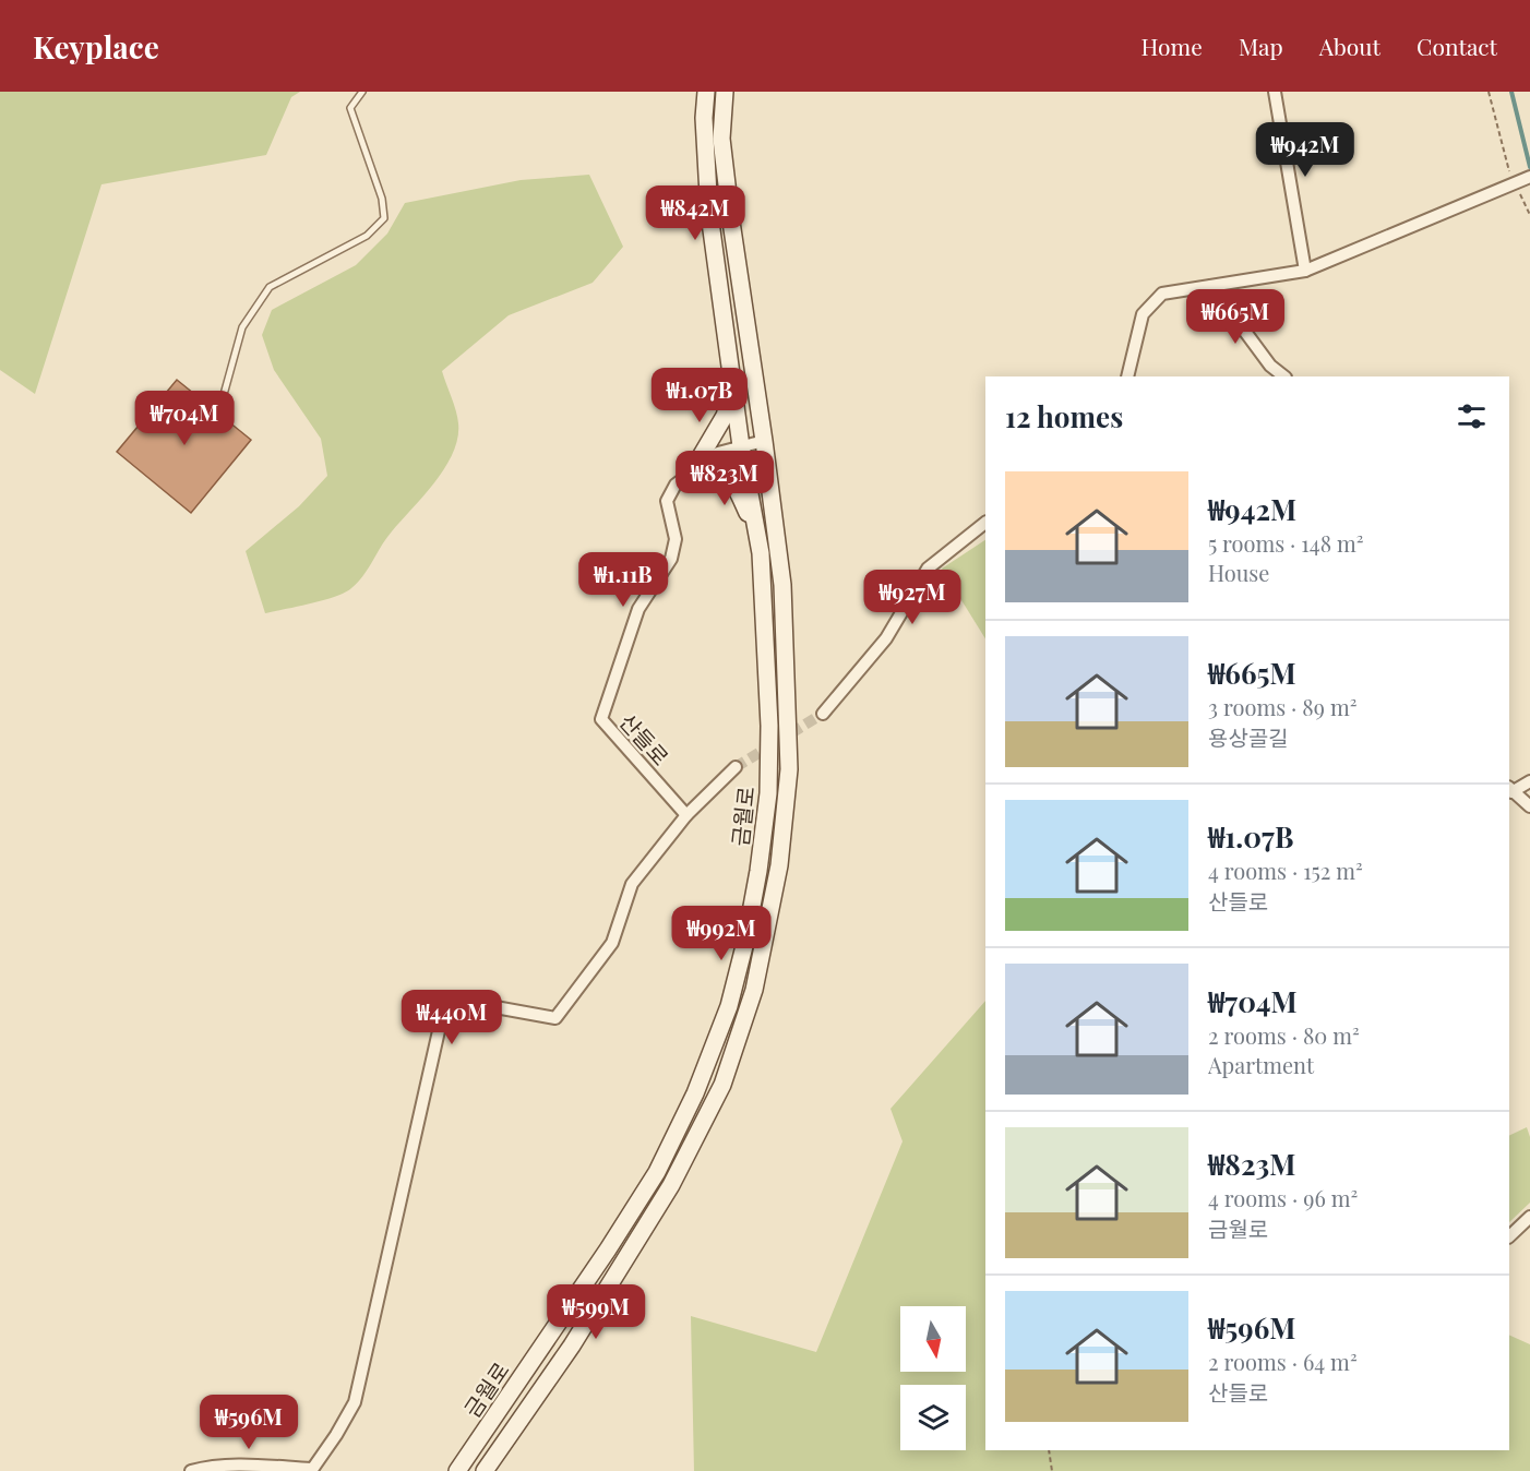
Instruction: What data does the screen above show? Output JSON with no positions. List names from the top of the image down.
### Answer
{
  "streets": {
    "main road": ["금월로"],
    "street": ["산들로"]
  },
  "crossings": [
    ["산들로", "금월로"]
  ],
  "north": "bottom",
  "page": {
    "header": "Keyplace",
    "nav": [
      "Home",
      "Map",
      "About",
      "Contact"
    ],
    "price": [
      "₩942M",
      "₩842M",
      "₩665M",
      "₩1.07B",
      "₩704M",
      "₩823M",
      "₩1.11B",
      "₩927M",
      "₩992M",
      "₩440M",
      "₩599M",
      "₩596M"
    ],
    "heading": "12 homes",
    "list": [
      {
        "name": "₩942M",
        "note": "5 rooms · 148 m² · House"
      },
      {
        "name": "₩665M",
        "note": "3 rooms · 89 m² · 용상골길"
      },
      {
        "name": "₩1.07B",
        "note": "4 rooms · 152 m² · 산들로"
      },
      {
        "name": "₩704M",
        "note": "2 rooms · 80 m² · Apartment"
      },
      {
        "name": "₩823M",
        "note": "4 rooms · 96 m² · 금월로"
      },
      {
        "name": "₩596M",
        "note": "2 rooms · 64 m² · 산들로"
      }
    ]
  }
}
